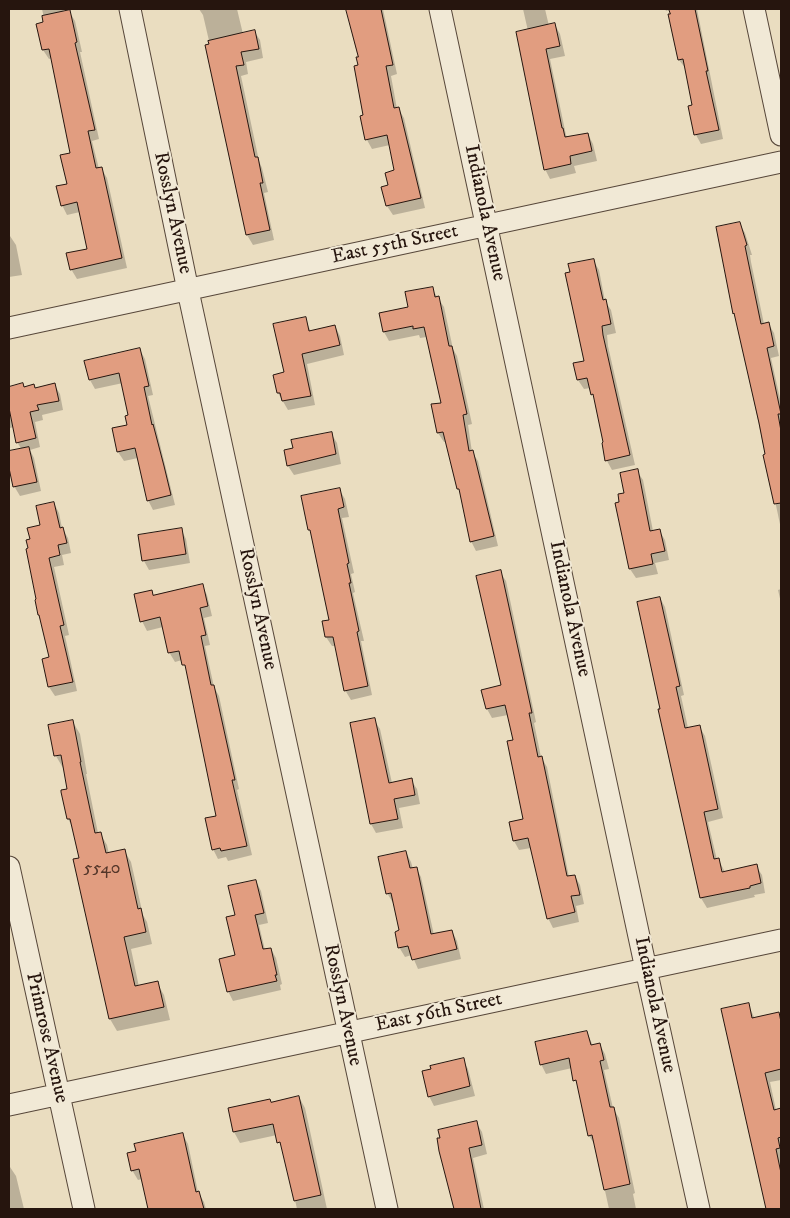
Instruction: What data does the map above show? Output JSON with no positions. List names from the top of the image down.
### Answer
{
  "streets": {
    "street": [
      "Rosslyn Avenue",
      "Indianola Avenue",
      "East 55th Street",
      "East 56th Street",
      "Primrose Avenue"
    ]
  },
  "crossings": [
    ["Rosslyn Avenue", "East 55th Street"],
    ["Rosslyn Avenue", "East 56th Street"],
    ["Indianola Avenue", "East 55th Street"],
    ["Indianola Avenue", "East 56th Street"],
    ["East 56th Street", "Primrose Avenue"]
  ],
  "house_numbers": ["5540"]
}
